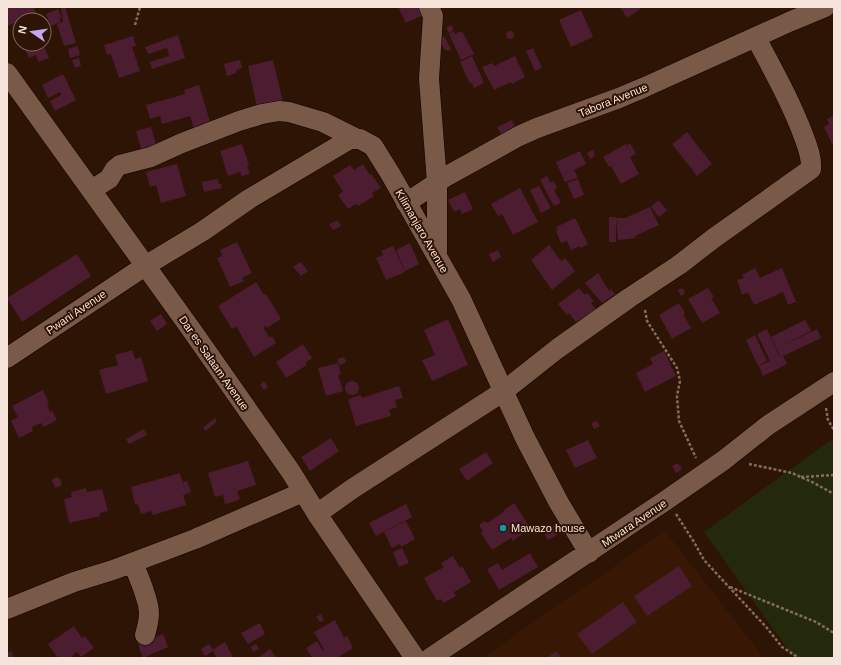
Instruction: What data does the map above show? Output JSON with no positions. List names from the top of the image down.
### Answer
{
  "streets": {
    "street": [
      "Tabora Avenue",
      "Kilimanjaro Avenue",
      "Pwani Avenue",
      "Dar es Salaam Avenue",
      "Mtwara Avenue"
    ]
  },
  "crossings": [
    ["Tabora Avenue", "Kilimanjaro Avenue"],
    ["Kilimanjaro Avenue", "Dar es Salaam Avenue"],
    ["Kilimanjaro Avenue", "Mtwara Avenue"],
    ["Pwani Avenue", "Dar es Salaam Avenue"]
  ],
  "places": ["Mawazo house"],
  "north": "left"
}
